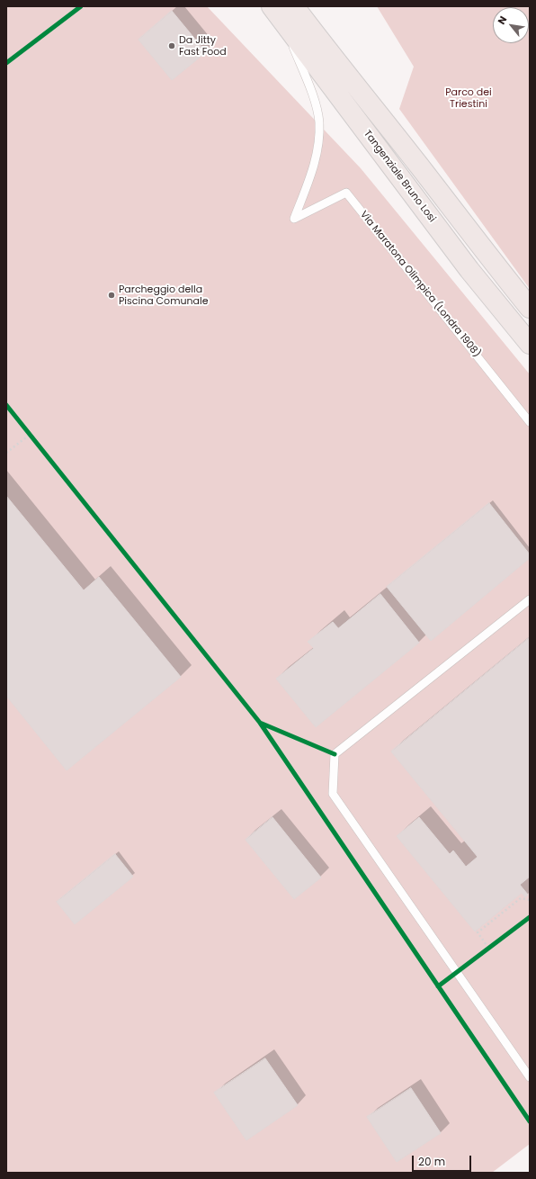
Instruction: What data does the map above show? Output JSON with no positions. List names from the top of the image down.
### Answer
{
  "streets": {
    "main road": ["Tangenziale Bruno Losi"],
    "lane": ["Via Maratona Olimpica (Londra 1908)"]
  },
  "crossings": [
    ["Tangenziale Bruno Losi", "Via Maratona Olimpica (Londra 1908)"]
  ],
  "parks": ["Parco dei Triestini"],
  "places": ["Da Jitty Fast Food", "Parcheggio della Piscina Comunale"],
  "scale_bar": "20 m",
  "north": "top left"
}
